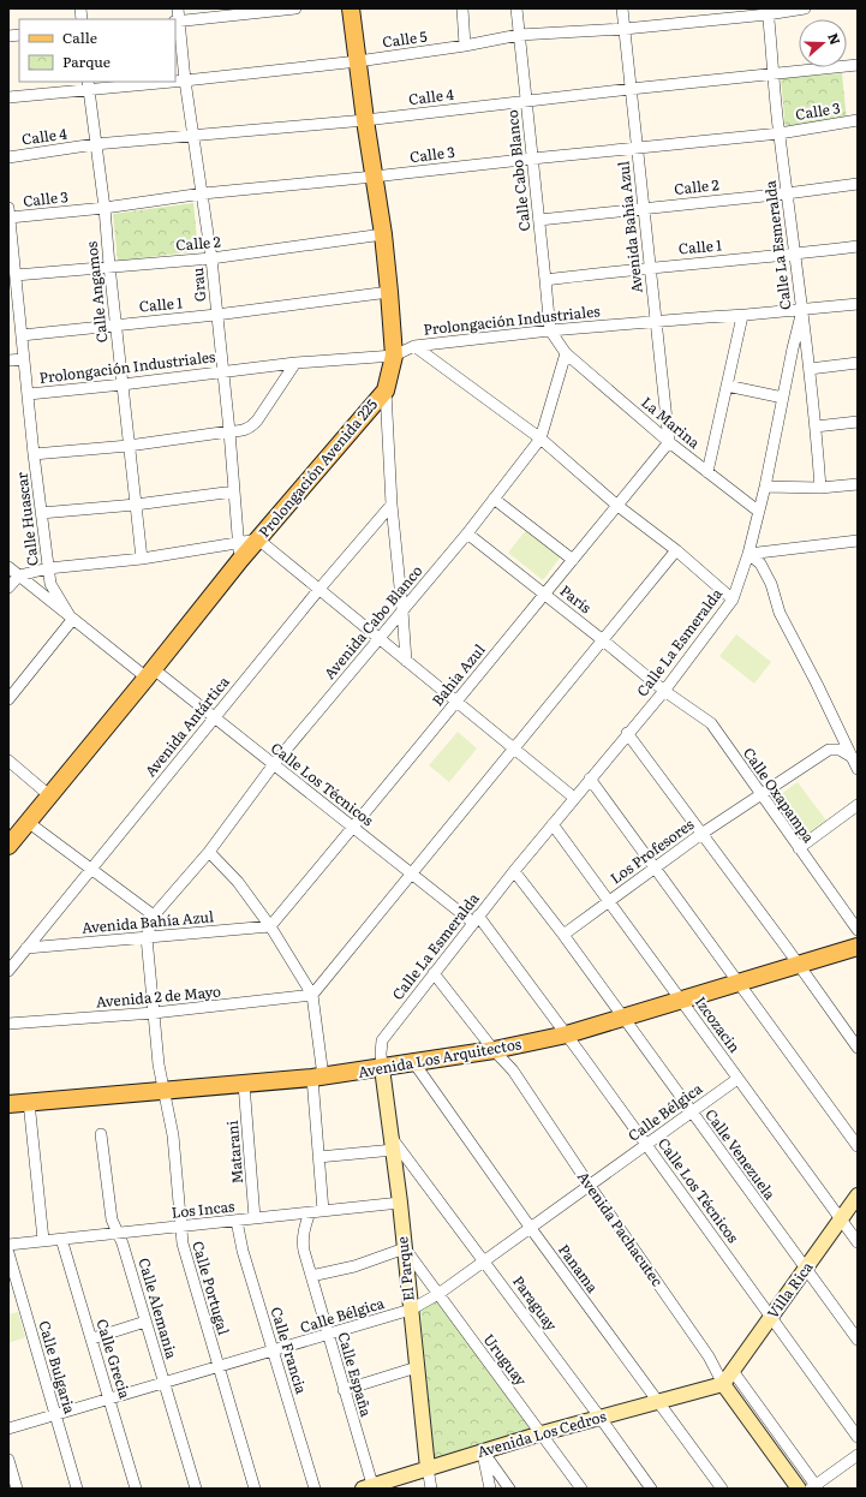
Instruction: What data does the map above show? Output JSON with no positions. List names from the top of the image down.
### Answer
{
  "streets": {
    "main road": [
      "Prolongación Avenida 225",
      "Avenida Los Arquitectos",
      "Avenida Pachacutec",
      "El Parque",
      "Villa Rica",
      "Avenida Los Cedros"
    ],
    "street": [
      "Calle 5",
      "Calle 4",
      "Calle 3",
      "Calle Cabo Blanco",
      "Calle 2",
      "Avenida Bahía Azul",
      "Calle La Esmeralda",
      "Calle 1",
      "Grau",
      "Calle Angamos",
      "Prolongación Industriales",
      "La Marina",
      "Calle Huascar",
      "París",
      "Avenida Cabo Blanco",
      "Bahia Azul",
      "Avenida Antártica",
      "Calle Los Técnicos",
      "Calle Oxapampa",
      "Los Profesores",
      "Avenida 2 de Mayo",
      "Izcozacin",
      "Calle Bélgica",
      "Matarani",
      "Calle Venezuela",
      "Los Incas",
      "Panama",
      "Calle Portugal",
      "Paraguay",
      "Calle Alemania",
      "Calle Francia",
      "Calle Grecia",
      "Uruguay",
      "Calle Bulgaria",
      "Calle España"
    ]
  },
  "crossings": [
    ["Calle 5", "Calle Cabo Blanco"],
    ["Calle 5", "Avenida Bahía Azul"],
    ["Calle 5", "Calle La Esmeralda"],
    ["Calle 5", "Grau"],
    ["Calle 5", "Calle Angamos"],
    ["Calle 5", "Prolongación Avenida 225"],
    ["Calle 4", "Calle Cabo Blanco"],
    ["Calle 4", "Avenida Bahía Azul"],
    ["Calle 4", "Calle La Esmeralda"],
    ["Calle 4", "Grau"],
    ["Calle 4", "Calle Angamos"],
    ["Calle 4", "Prolongación Avenida 225"],
    ["Calle 3", "Calle Cabo Blanco"],
    ["Calle 3", "Avenida Bahía Azul"],
    ["Calle 3", "Calle La Esmeralda"],
    ["Calle 3", "Grau"],
    ["Calle 3", "Calle Angamos"],
    ["Calle 3", "Prolongación Avenida 225"],
    ["Calle 3", "Calle Huascar"],
    ["Calle Cabo Blanco", "Calle 2"],
    ["Calle Cabo Blanco", "Calle 1"],
    ["Calle Cabo Blanco", "Prolongación Industriales"],
    ["Calle 2", "Avenida Bahía Azul"],
    ["Calle 2", "Calle La Esmeralda"],
    ["Calle 2", "Grau"],
    ["Calle 2", "Calle Angamos"],
    ["Calle 2", "Prolongación Avenida 225"],
    ["Calle 2", "Calle Huascar"],
    ["Avenida Bahía Azul", "Calle 1"],
    ["Avenida Bahía Azul", "Prolongación Industriales"],
    ["Avenida Bahía Azul", "La Marina"],
    ["Avenida Bahía Azul", "Bahia Azul"],
    ["Avenida Bahía Azul", "Avenida Antártica"],
    ["Avenida Bahía Azul", "Calle Portugal"],
    ["Calle La Esmeralda", "Calle 1"],
    ["Calle La Esmeralda", "Prolongación Industriales"],
    ["Calle La Esmeralda", "La Marina"],
    ["Calle La Esmeralda", "París"],
    ["Calle La Esmeralda", "Calle Los Técnicos"],
    ["Calle La Esmeralda", "Calle Oxapampa"],
    ["Calle La Esmeralda", "Izcozacin"],
    ["Calle La Esmeralda", "Avenida Los Arquitectos"],
    ["Calle La Esmeralda", "Calle Venezuela"],
    ["Calle La Esmeralda", "Avenida Pachacutec"],
    ["Calle La Esmeralda", "El Parque"],
    ["Calle 1", "Grau"],
    ["Calle 1", "Calle Angamos"],
    ["Calle 1", "Prolongación Avenida 225"],
    ["Calle 1", "Calle Huascar"],
    ["Grau", "Prolongación Industriales"],
    ["Grau", "Prolongación Avenida 225"],
    ["Calle Angamos", "Prolongación Industriales"],
    ["Prolongación Industriales", "Prolongación Avenida 225"],
    ["Prolongación Industriales", "Calle Huascar"],
    ["La Marina", "Avenida Cabo Blanco"],
    ["La Marina", "Bahia Azul"],
    ["Prolongación Avenida 225", "Calle Los Técnicos"],
    ["Calle Huascar", "Calle Los Técnicos"],
    ["París", "Avenida Cabo Blanco"],
    ["París", "Bahia Azul"],
    ["París", "Calle Oxapampa"],
    ["Avenida Cabo Blanco", "Calle Los Técnicos"],
    ["Bahia Azul", "Calle Los Técnicos"],
    ["Avenida Antártica", "Calle Los Técnicos"],
    ["Calle Los Técnicos", "Avenida Los Arquitectos"],
    ["Calle Los Técnicos", "Calle Bélgica"],
    ["Calle Los Técnicos", "Villa Rica"],
    ["Calle Oxapampa", "Los Profesores"],
    ["Los Profesores", "Izcozacin"],
    ["Los Profesores", "Calle Venezuela"],
    ["Avenida 2 de Mayo", "Calle Portugal"],
    ["Izcozacin", "Avenida Los Arquitectos"],
    ["Izcozacin", "Calle Bélgica"],
    ["Izcozacin", "Villa Rica"],
    ["Avenida Los Arquitectos", "Matarani"],
    ["Avenida Los Arquitectos", "Calle Venezuela"],
    ["Avenida Los Arquitectos", "Avenida Pachacutec"],
    ["Avenida Los Arquitectos", "El Parque"],
    ["Avenida Los Arquitectos", "Panama"],
    ["Avenida Los Arquitectos", "Calle Portugal"],
    ["Calle Bélgica", "Calle Venezuela"],
    ["Calle Bélgica", "Avenida Pachacutec"],
    ["Calle Bélgica", "El Parque"],
    ["Calle Bélgica", "Panama"],
    ["Calle Bélgica", "Calle Portugal"],
    ["Calle Bélgica", "Paraguay"],
    ["Calle Bélgica", "Calle Alemania"],
    ["Calle Bélgica", "Calle Francia"],
    ["Calle Bélgica", "Calle Grecia"],
    ["Calle Bélgica", "Uruguay"],
    ["Calle Bélgica", "Calle Bulgaria"],
    ["Calle Bélgica", "Calle España"],
    ["Matarani", "Los Incas"],
    ["Calle Venezuela", "Villa Rica"],
    ["Los Incas", "El Parque"],
    ["Los Incas", "Calle Portugal"],
    ["Los Incas", "Calle Alemania"],
    ["Los Incas", "Calle Francia"],
    ["Los Incas", "Calle Grecia"],
    ["Los Incas", "Calle España"],
    ["Avenida Pachacutec", "Villa Rica"],
    ["Avenida Pachacutec", "Avenida Los Cedros"],
    ["El Parque", "Paraguay"],
    ["El Parque", "Uruguay"],
    ["El Parque", "Avenida Los Cedros"],
    ["Panama", "Avenida Los Cedros"],
    ["Villa Rica", "Avenida Los Cedros"],
    ["Paraguay", "Avenida Los Cedros"],
    ["Uruguay", "Avenida Los Cedros"],
    ["Calle España", "Avenida Los Cedros"]
  ],
  "legend": ["Calle", "Parque"],
  "north": "right"
}
